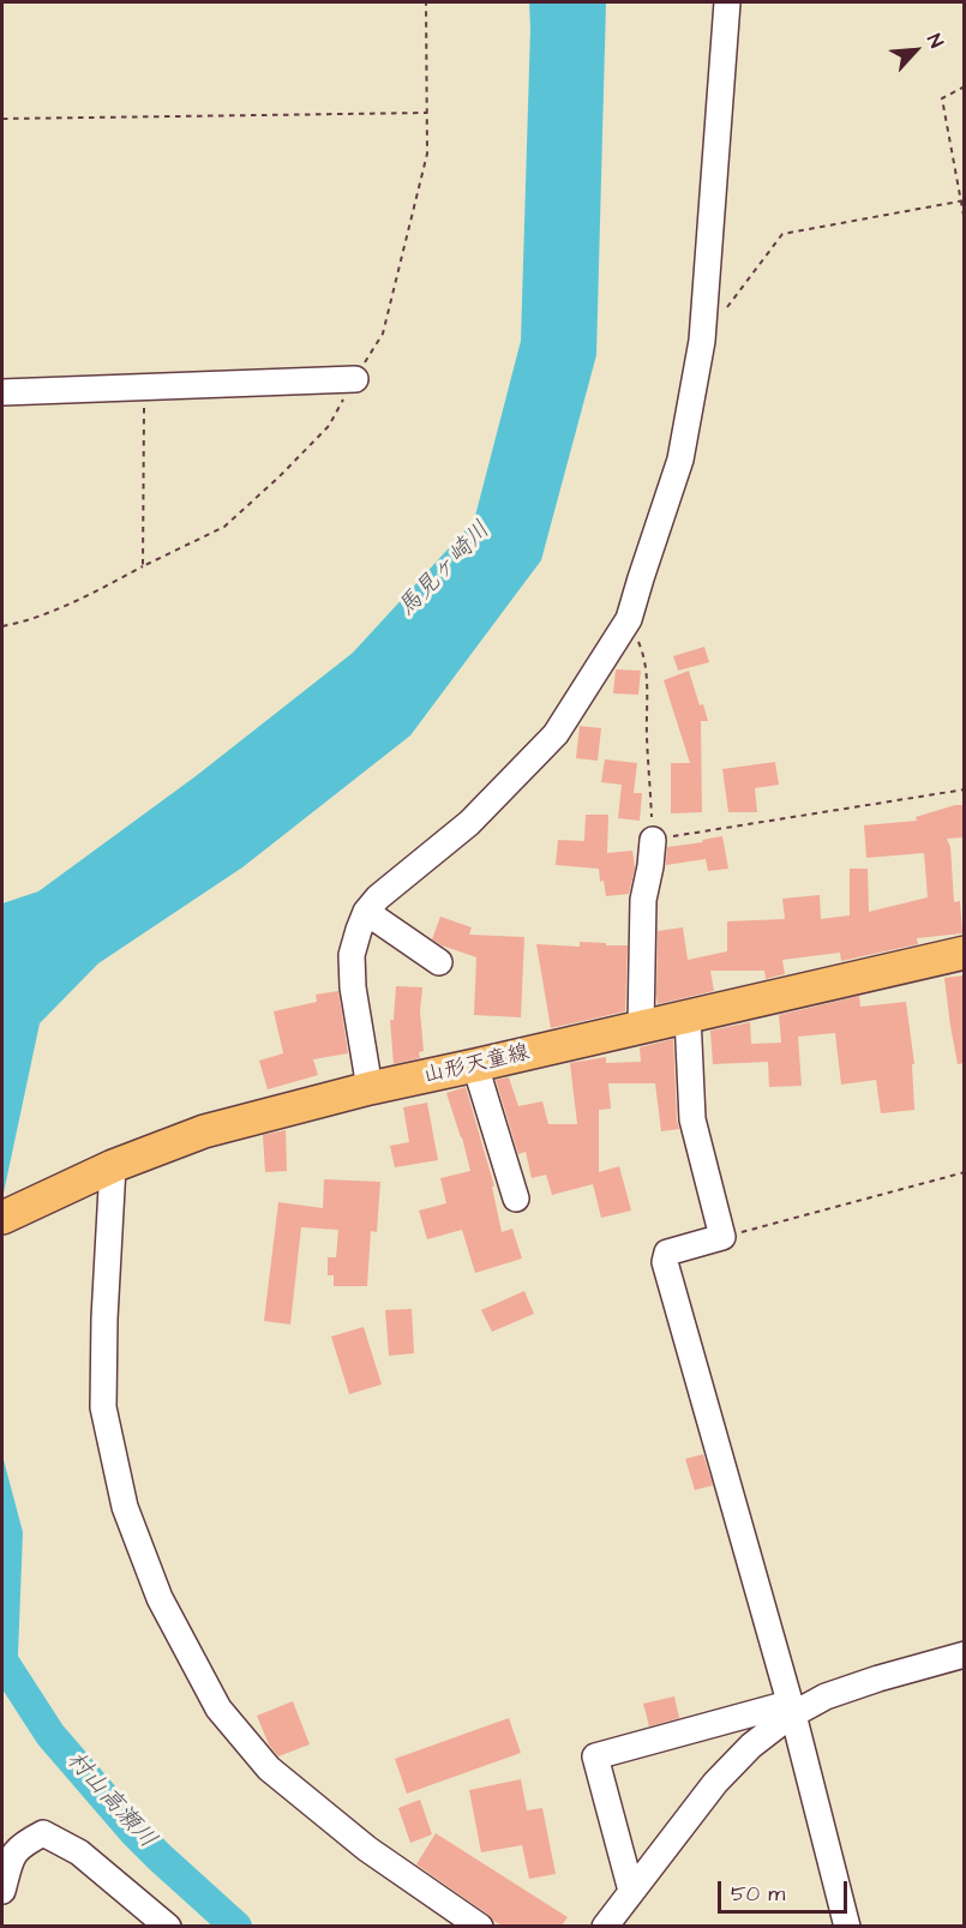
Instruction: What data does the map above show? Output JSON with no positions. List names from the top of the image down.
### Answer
{
  "streets": {
    "main road": ["山形天童線"]
  },
  "water": ["馬見ヶ崎川", "村山高瀬川"],
  "scale_bar": "50 m",
  "north": "top right"
}
